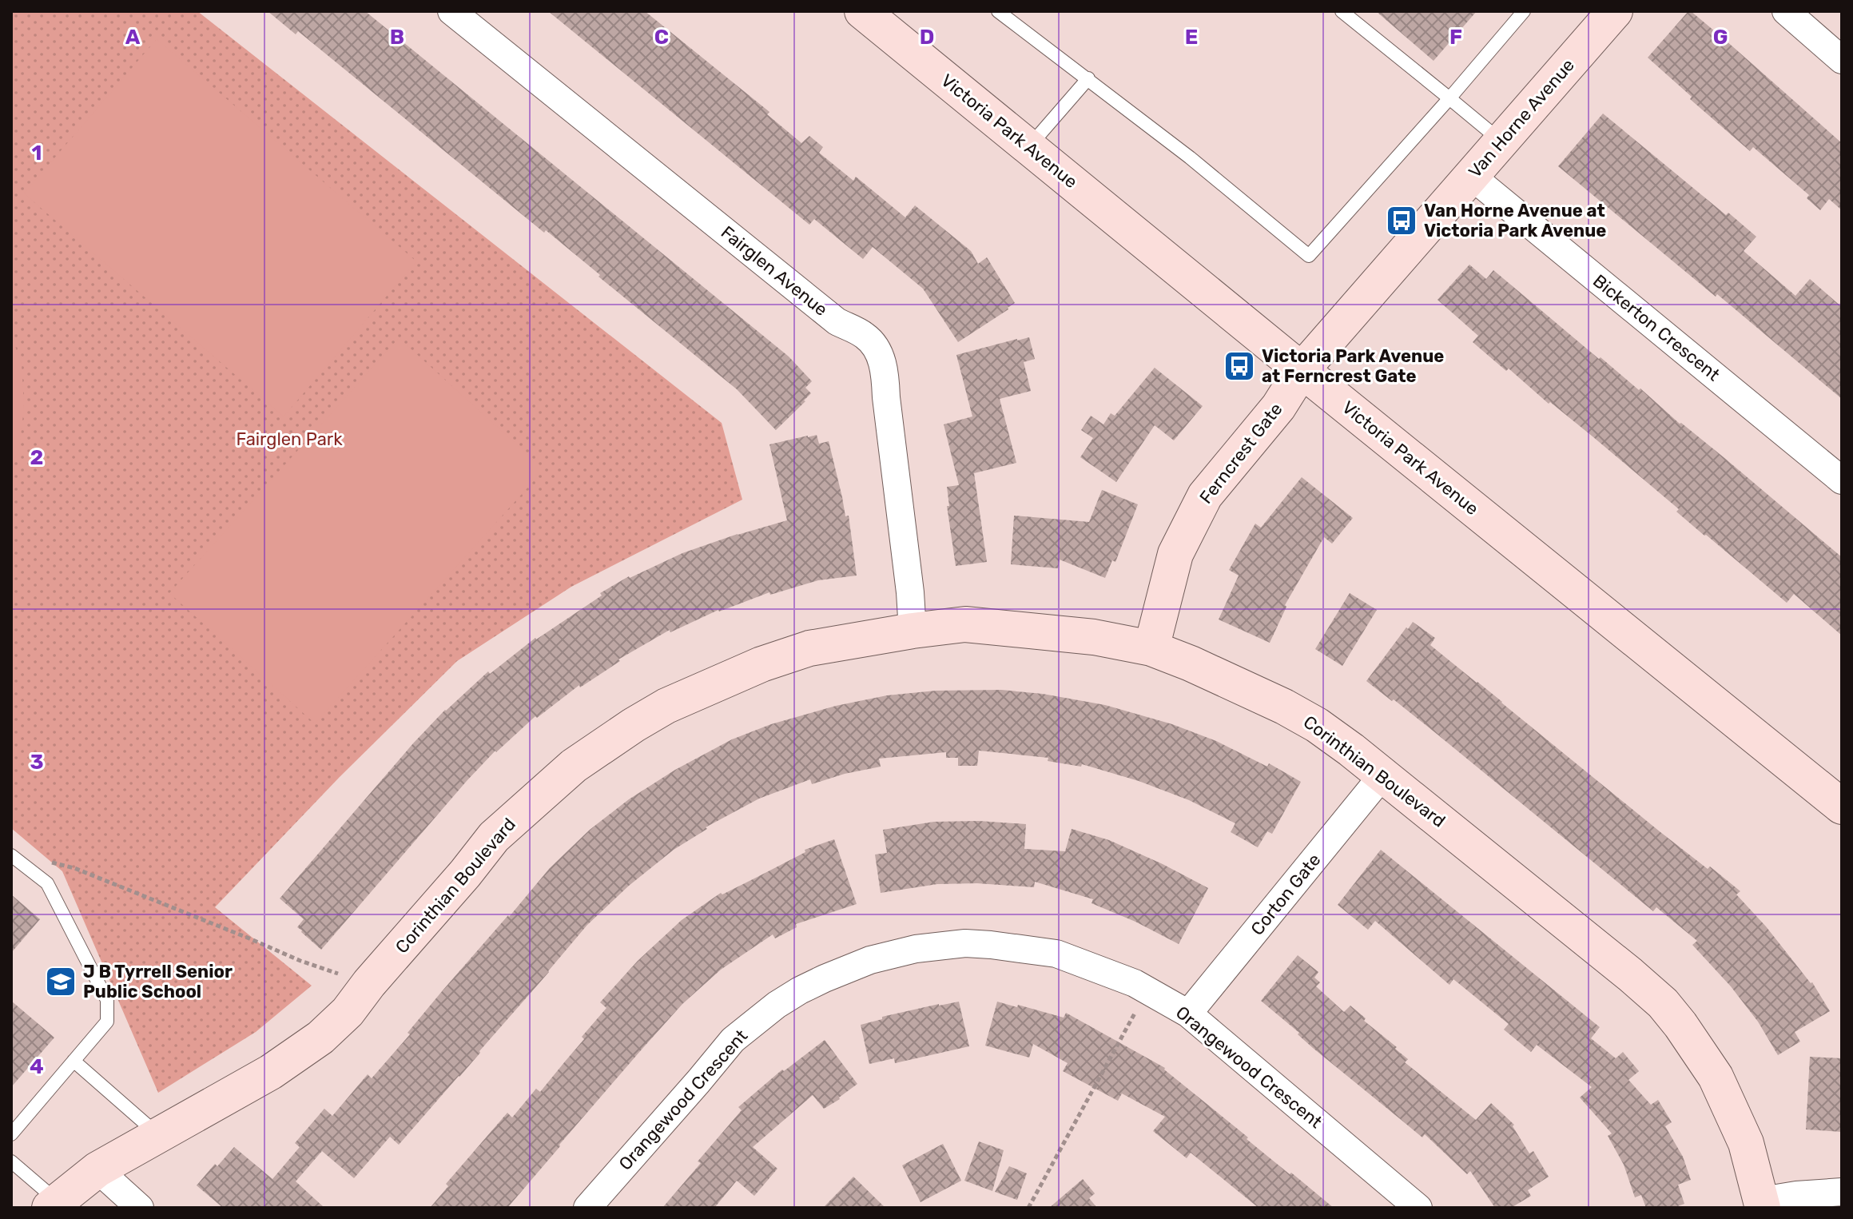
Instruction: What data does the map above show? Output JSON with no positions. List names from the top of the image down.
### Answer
{
  "streets": {
    "street": [
      "Van Horne Avenue",
      "Victoria Park Avenue",
      "Fairglen Avenue",
      "Bickerton Crescent",
      "Ferncrest Gate",
      "Corinthian Boulevard",
      "Corton Gate",
      "Orangewood Crescent"
    ]
  },
  "crossings": [
    ["Van Horne Avenue", "Victoria Park Avenue"],
    ["Van Horne Avenue", "Bickerton Crescent"],
    ["Van Horne Avenue", "Ferncrest Gate"],
    ["Victoria Park Avenue", "Ferncrest Gate"],
    ["Fairglen Avenue", "Corinthian Boulevard"],
    ["Ferncrest Gate", "Corinthian Boulevard"],
    ["Corinthian Boulevard", "Corton Gate"],
    ["Corton Gate", "Orangewood Crescent"]
  ],
  "parks": ["Fairglen Park"],
  "places": {
    "bus stop": ["Van Horne Avenue at Victoria Park Avenue", "Victoria Park Avenue at Ferncrest Gate"],
    "school or university": ["J B Tyrrell Senior Public School"]
  },
  "grid": {
    "columns": [
      "A",
      "B",
      "C",
      "D",
      "E",
      "F",
      "G"
    ],
    "rows": [
      "1",
      "2",
      "3",
      "4"
    ]
  }
}
